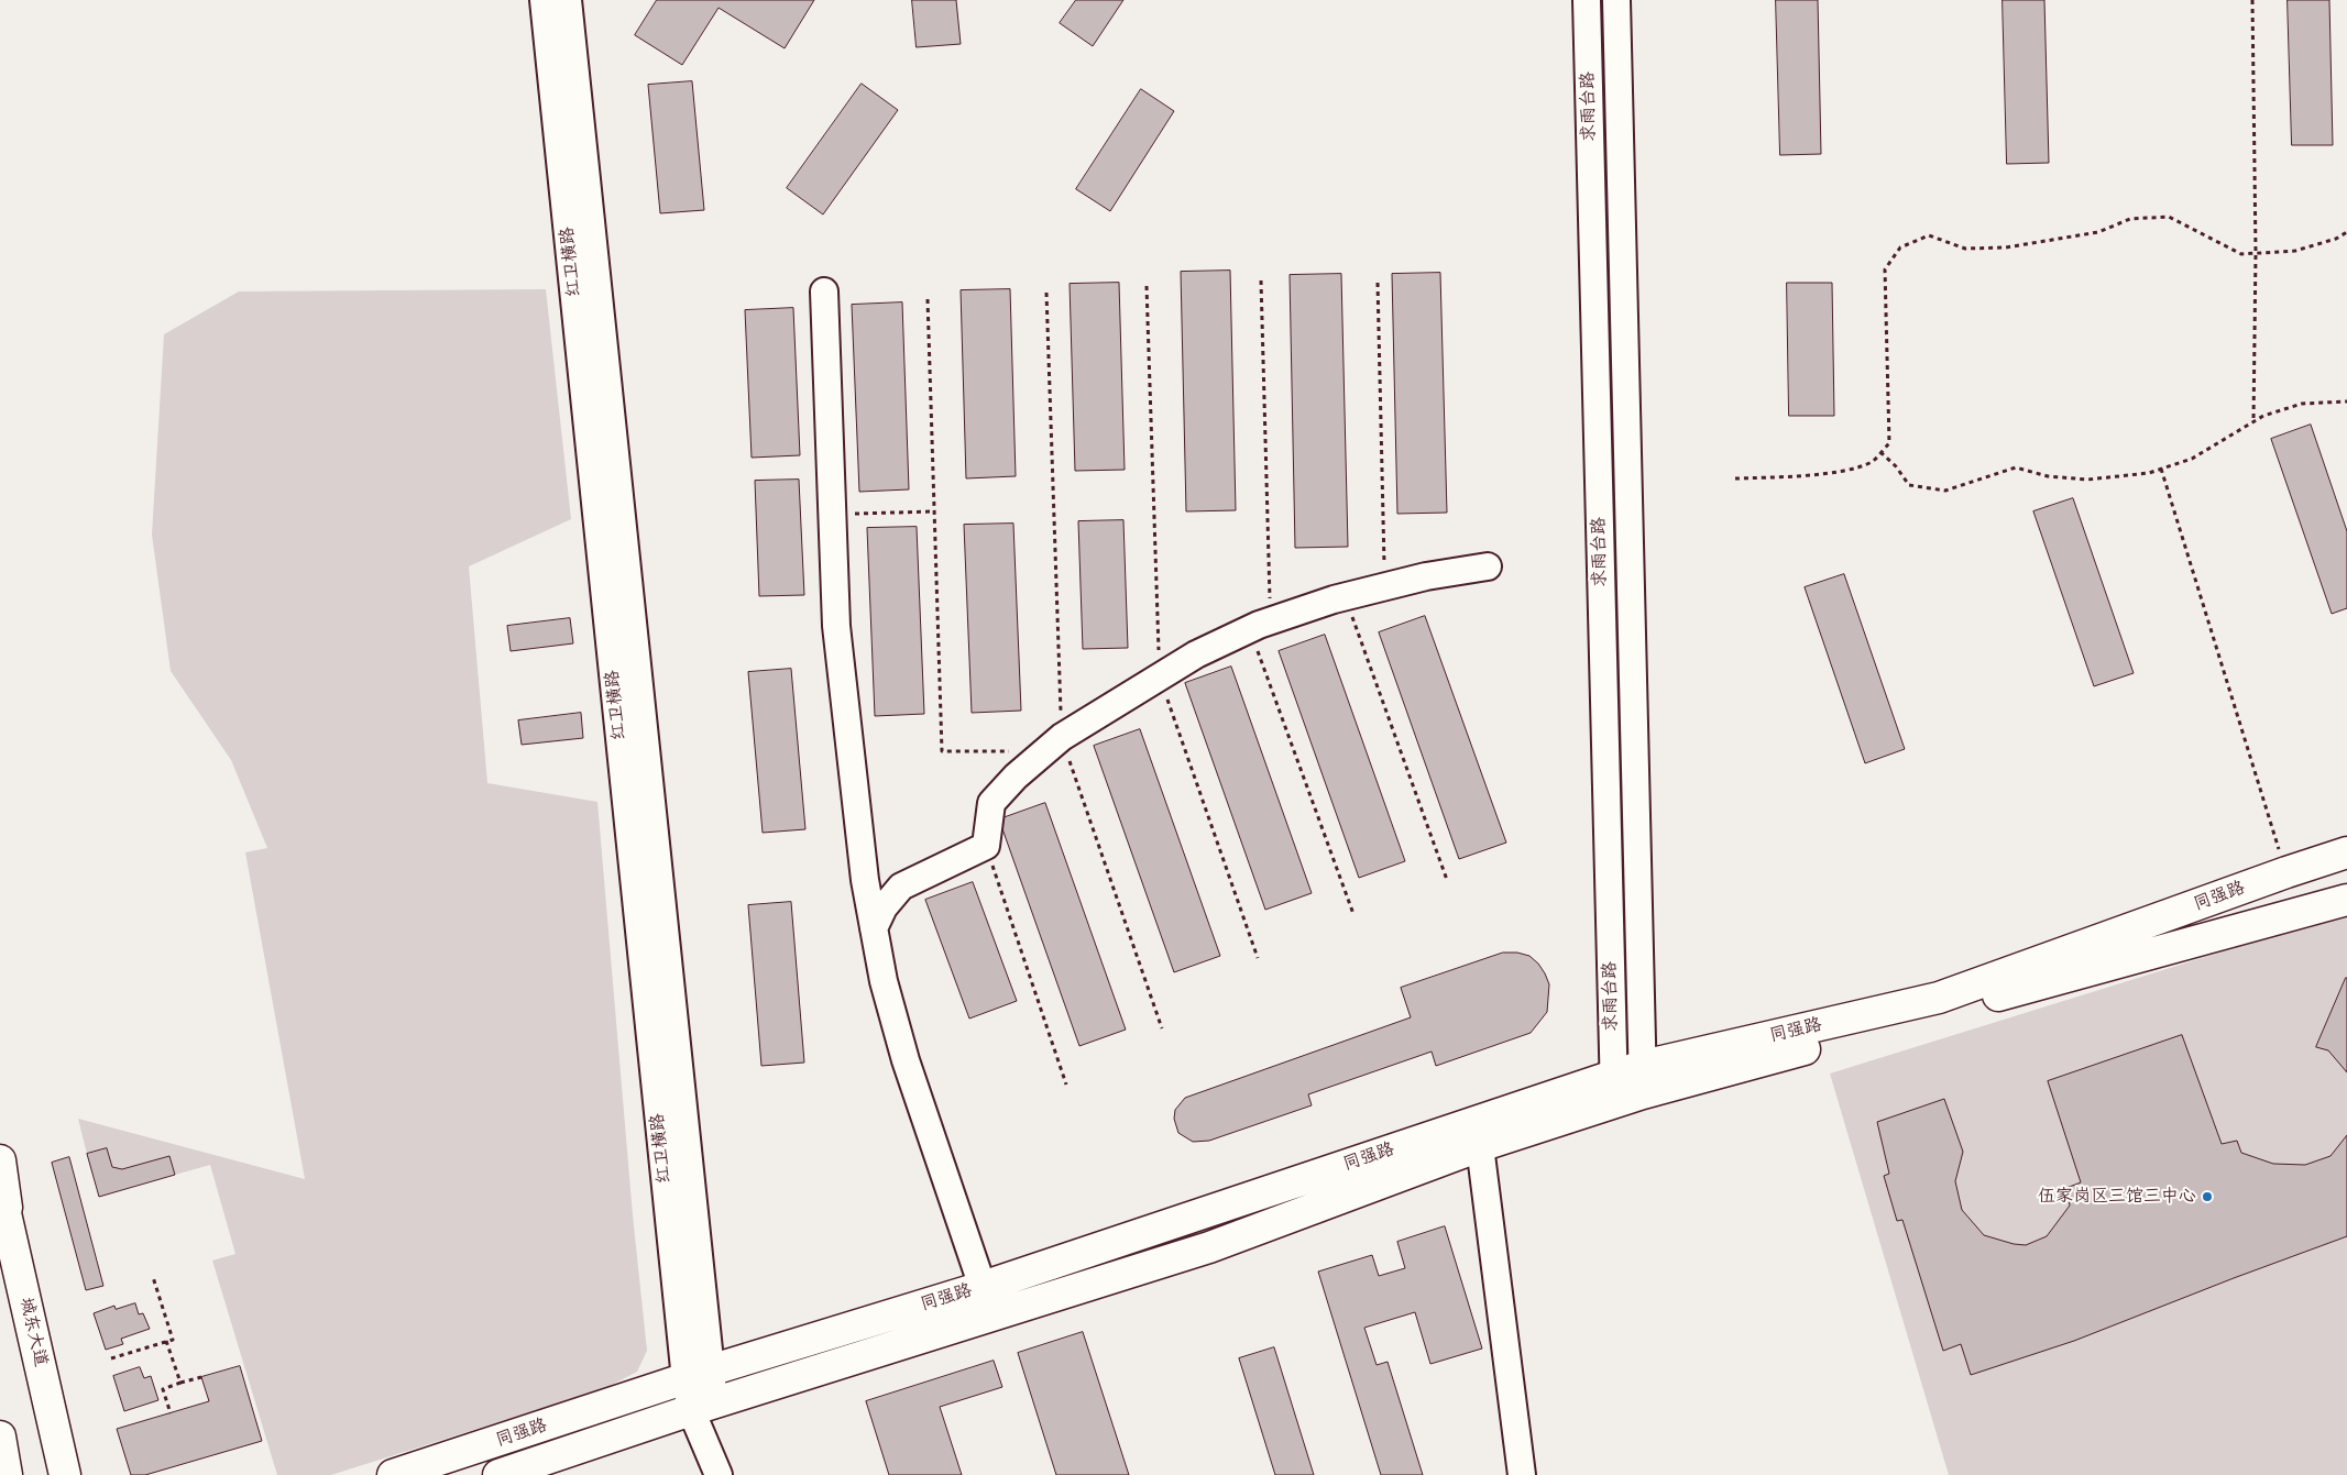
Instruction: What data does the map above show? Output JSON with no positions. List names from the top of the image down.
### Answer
{
  "streets": {
    "main road": ["同强路", "城东大道"],
    "street": ["求雨台路", "红卫横路"]
  },
  "crossings": [
    ["求雨台路", "同强路"],
    ["红卫横路", "同强路"]
  ],
  "places": ["伍家岗区三馆三中心"]
}
